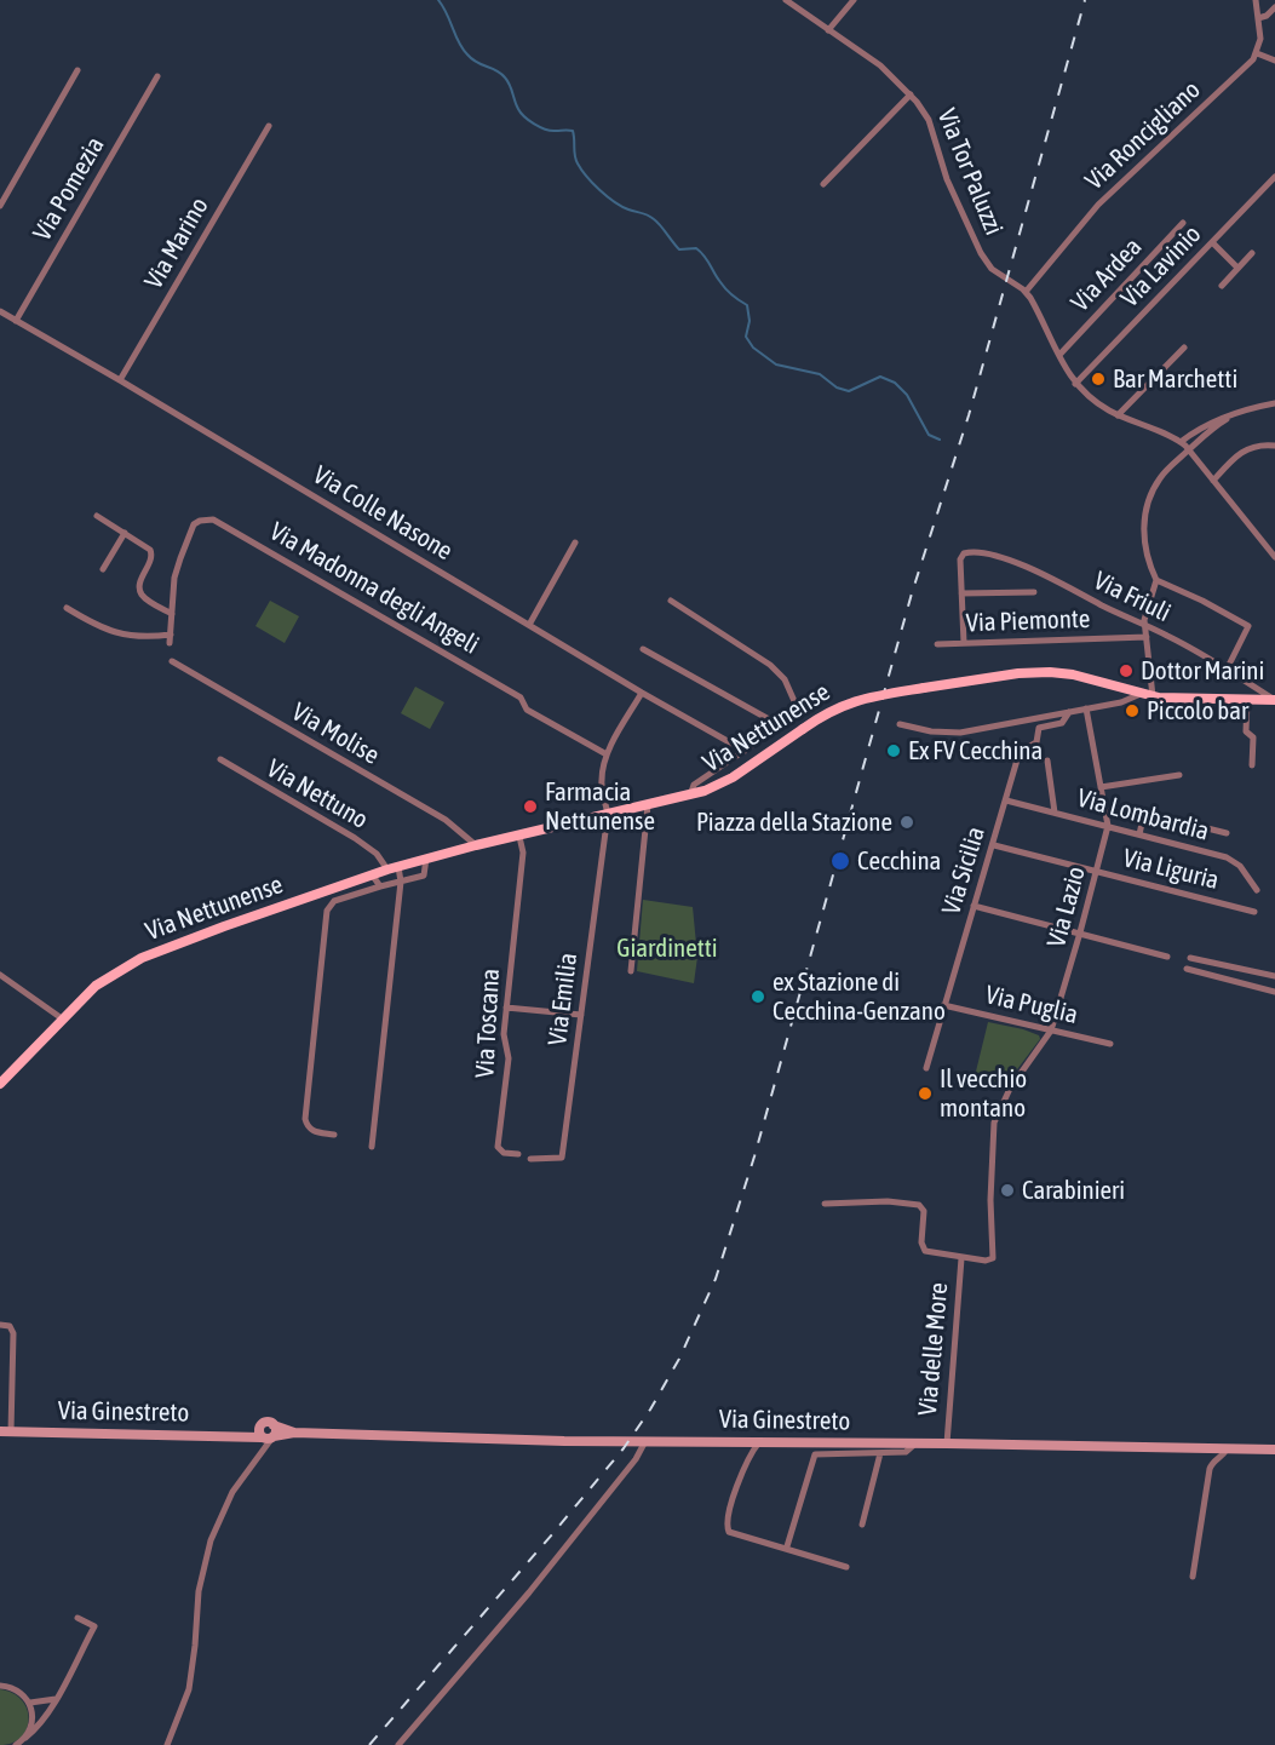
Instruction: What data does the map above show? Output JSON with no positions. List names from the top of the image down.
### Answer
{
  "streets": {
    "main road": ["Via Nettunense"],
    "street": [
      "Via Roncigliano",
      "Via Tor Paluzzi",
      "Via Pomezia",
      "Via Marino",
      "Via Lavinio",
      "Via Ardea",
      "Via Colle Nasone",
      "Via Madonna degli Angeli",
      "Via Friuli",
      "Via Piemonte",
      "Via Molise",
      "Via Nettuno",
      "Via Lombardia",
      "Via Liguria",
      "Via Sicilia",
      "Via Lazio",
      "Via Emilia",
      "Via Puglia",
      "Via Toscana",
      "Via delle More",
      "Via Ginestreto"
    ]
  },
  "crossings": [
    ["Via Roncigliano", "Via Tor Paluzzi"],
    ["Via Tor Paluzzi", "Via Lavinio"],
    ["Via Tor Paluzzi", "Via Ardea"],
    ["Via Pomezia", "Via Colle Nasone"],
    ["Via Marino", "Via Colle Nasone"],
    ["Via Friuli", "Via Nettunense"],
    ["Via Nettunense", "Via Molise"],
    ["Via Nettunense", "Via Nettuno"],
    ["Via Nettunense", "Via Emilia"],
    ["Via Nettunense", "Via Toscana"],
    ["Via Lombardia", "Via Sicilia"],
    ["Via Lombardia", "Via Lazio"],
    ["Via Liguria", "Via Sicilia"],
    ["Via Liguria", "Via Lazio"],
    ["Via Sicilia", "Via Puglia"],
    ["Via Lazio", "Via Puglia"],
    ["Via Lazio", "Via delle More"],
    ["Via delle More", "Via Ginestreto"]
  ],
  "parks": ["Giardinetti"],
  "places": [
    "Bar Marchetti",
    "Dottor Marini",
    "Piccolo bar",
    "Ex FV Cecchina",
    "Farmacia Nettunense",
    "Piazza della Stazione",
    "Cecchina",
    "ex Stazione di Cecchina-Genzano",
    "Il vecchio montano",
    "Carabinieri"
  ]
}
